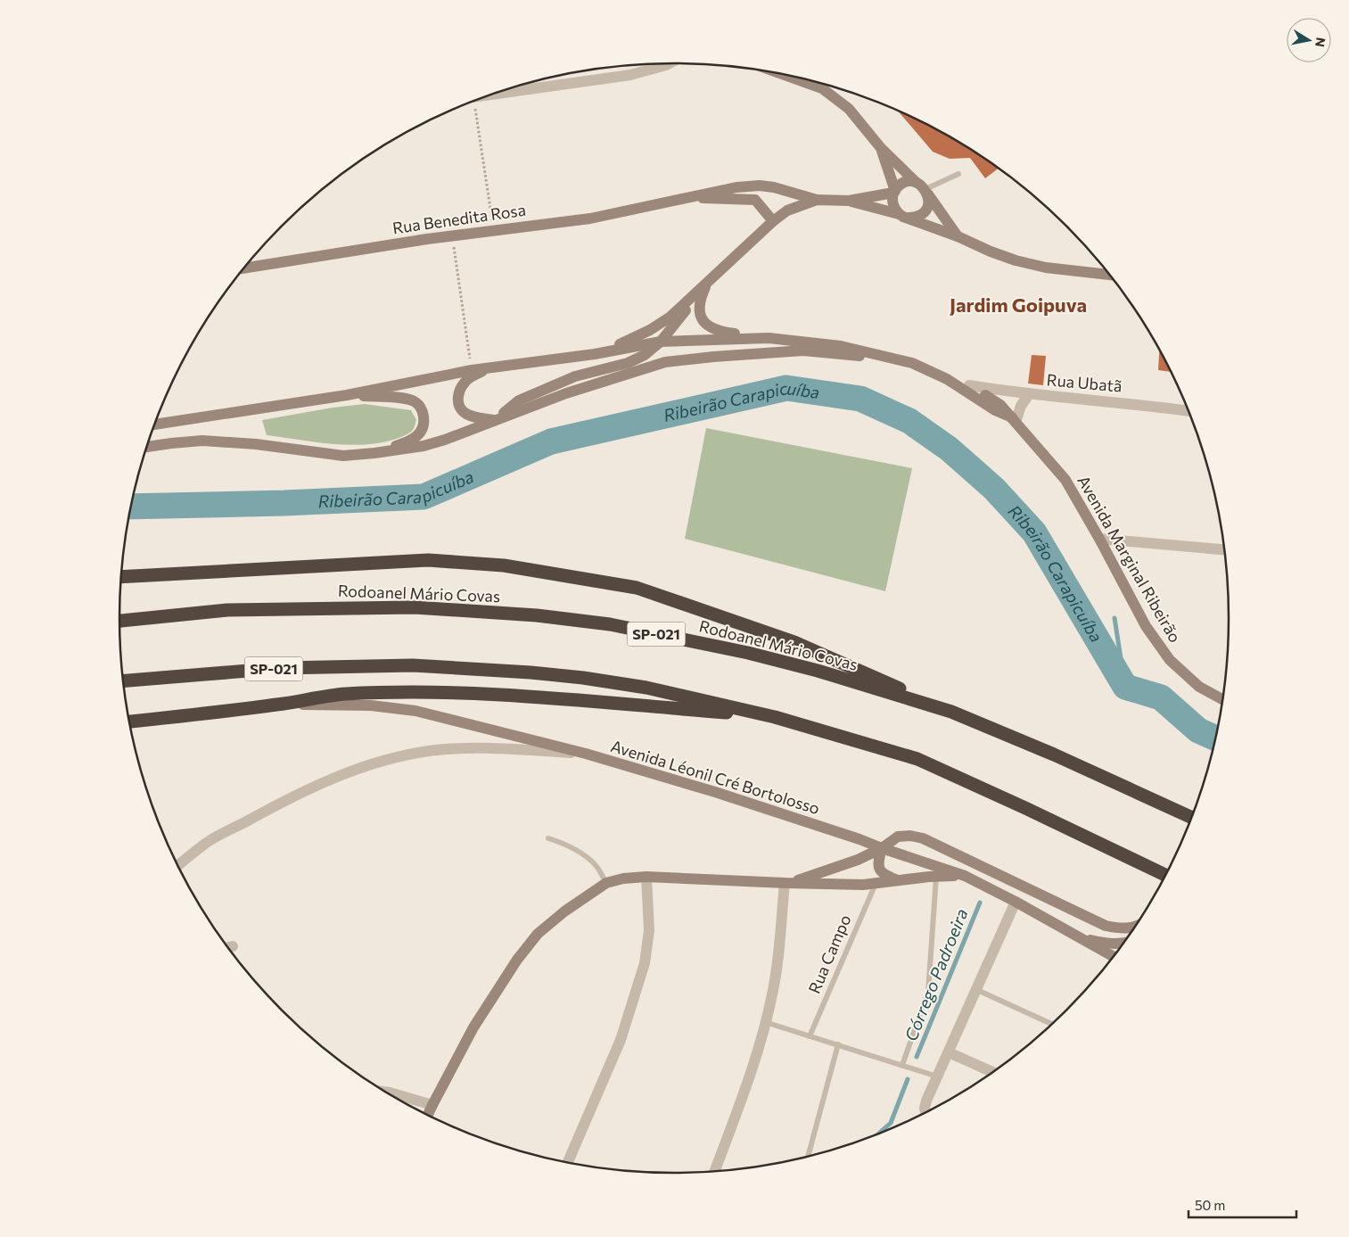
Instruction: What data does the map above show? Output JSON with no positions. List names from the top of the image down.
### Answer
{
  "streets": {
    "highway": ["Rodoanel Mário Covas", "SP-021"],
    "main road": ["Rua Benedita Rosa", "Avenida Marginal Ribeirão", "Avenida Léonil Cré Bortolosso"],
    "street": ["Rua Ubatã"],
    "lane": ["Rua Campo"]
  },
  "crossings": [
    ["Rua Ubatã", "Avenida Marginal Ribeirão"]
  ],
  "districts": ["Jardim Goipuva"],
  "water": ["Ribeirão Carapicuíba", "Córrego Padroeira"],
  "scale_bar": "50 m",
  "north": "right"
}
